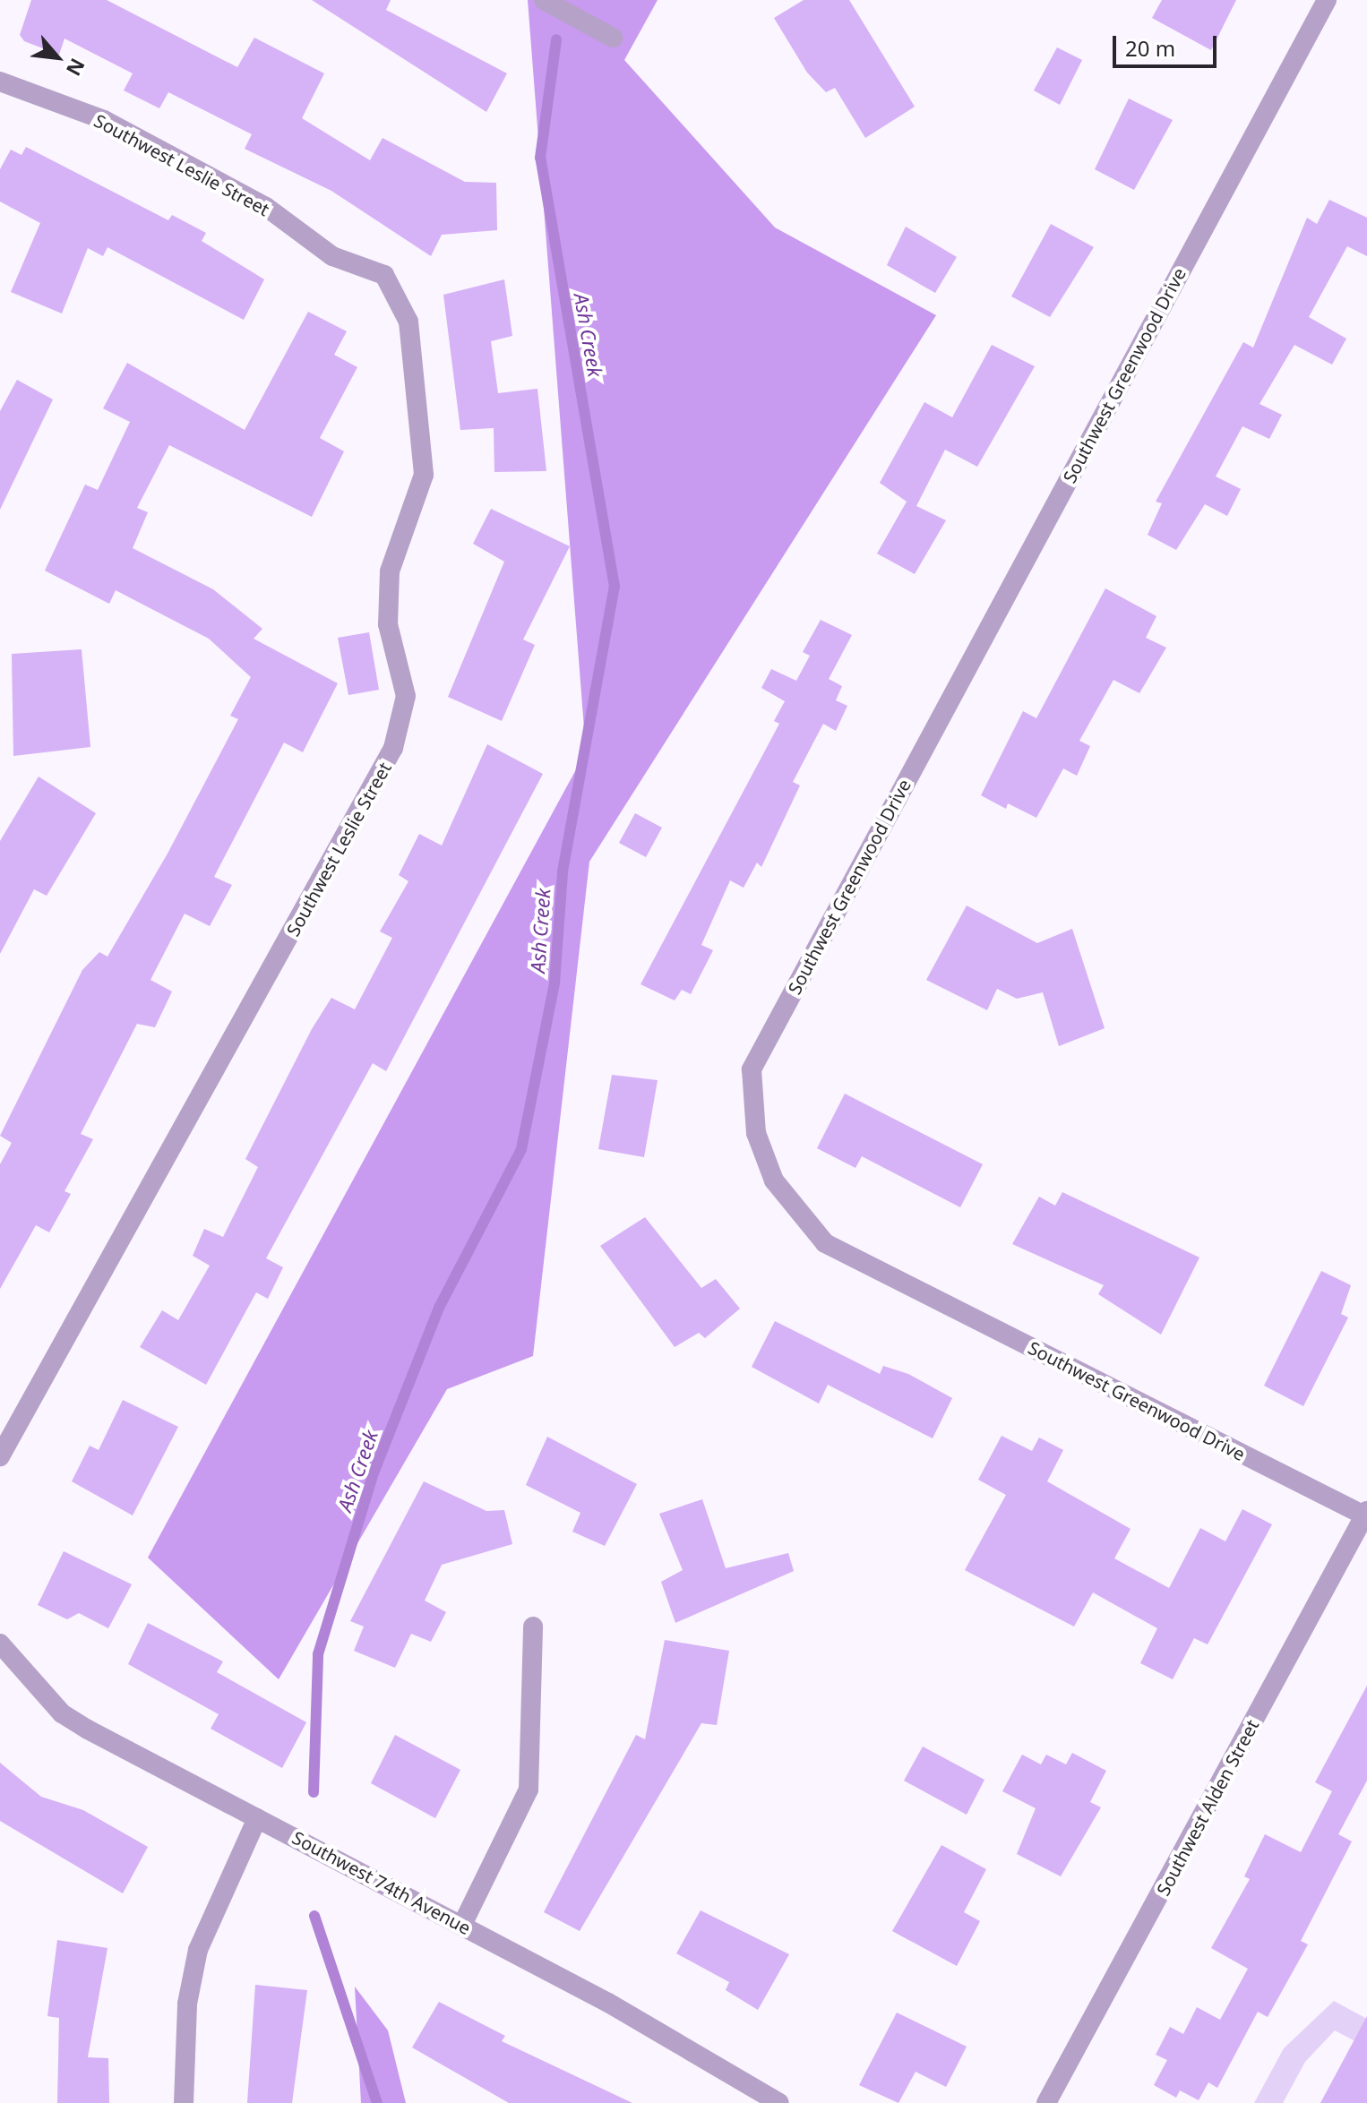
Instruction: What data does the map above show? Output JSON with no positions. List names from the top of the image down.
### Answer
{
  "streets": {
    "street": [
      "Southwest Leslie Street",
      "Southwest Greenwood Drive",
      "Southwest Alden Street",
      "Southwest 74th Avenue"
    ]
  },
  "crossings": [
    ["Southwest Greenwood Drive", "Southwest Alden Street"]
  ],
  "water": ["Ash Creek"],
  "scale_bar": "20 m",
  "north": "bottom right"
}
